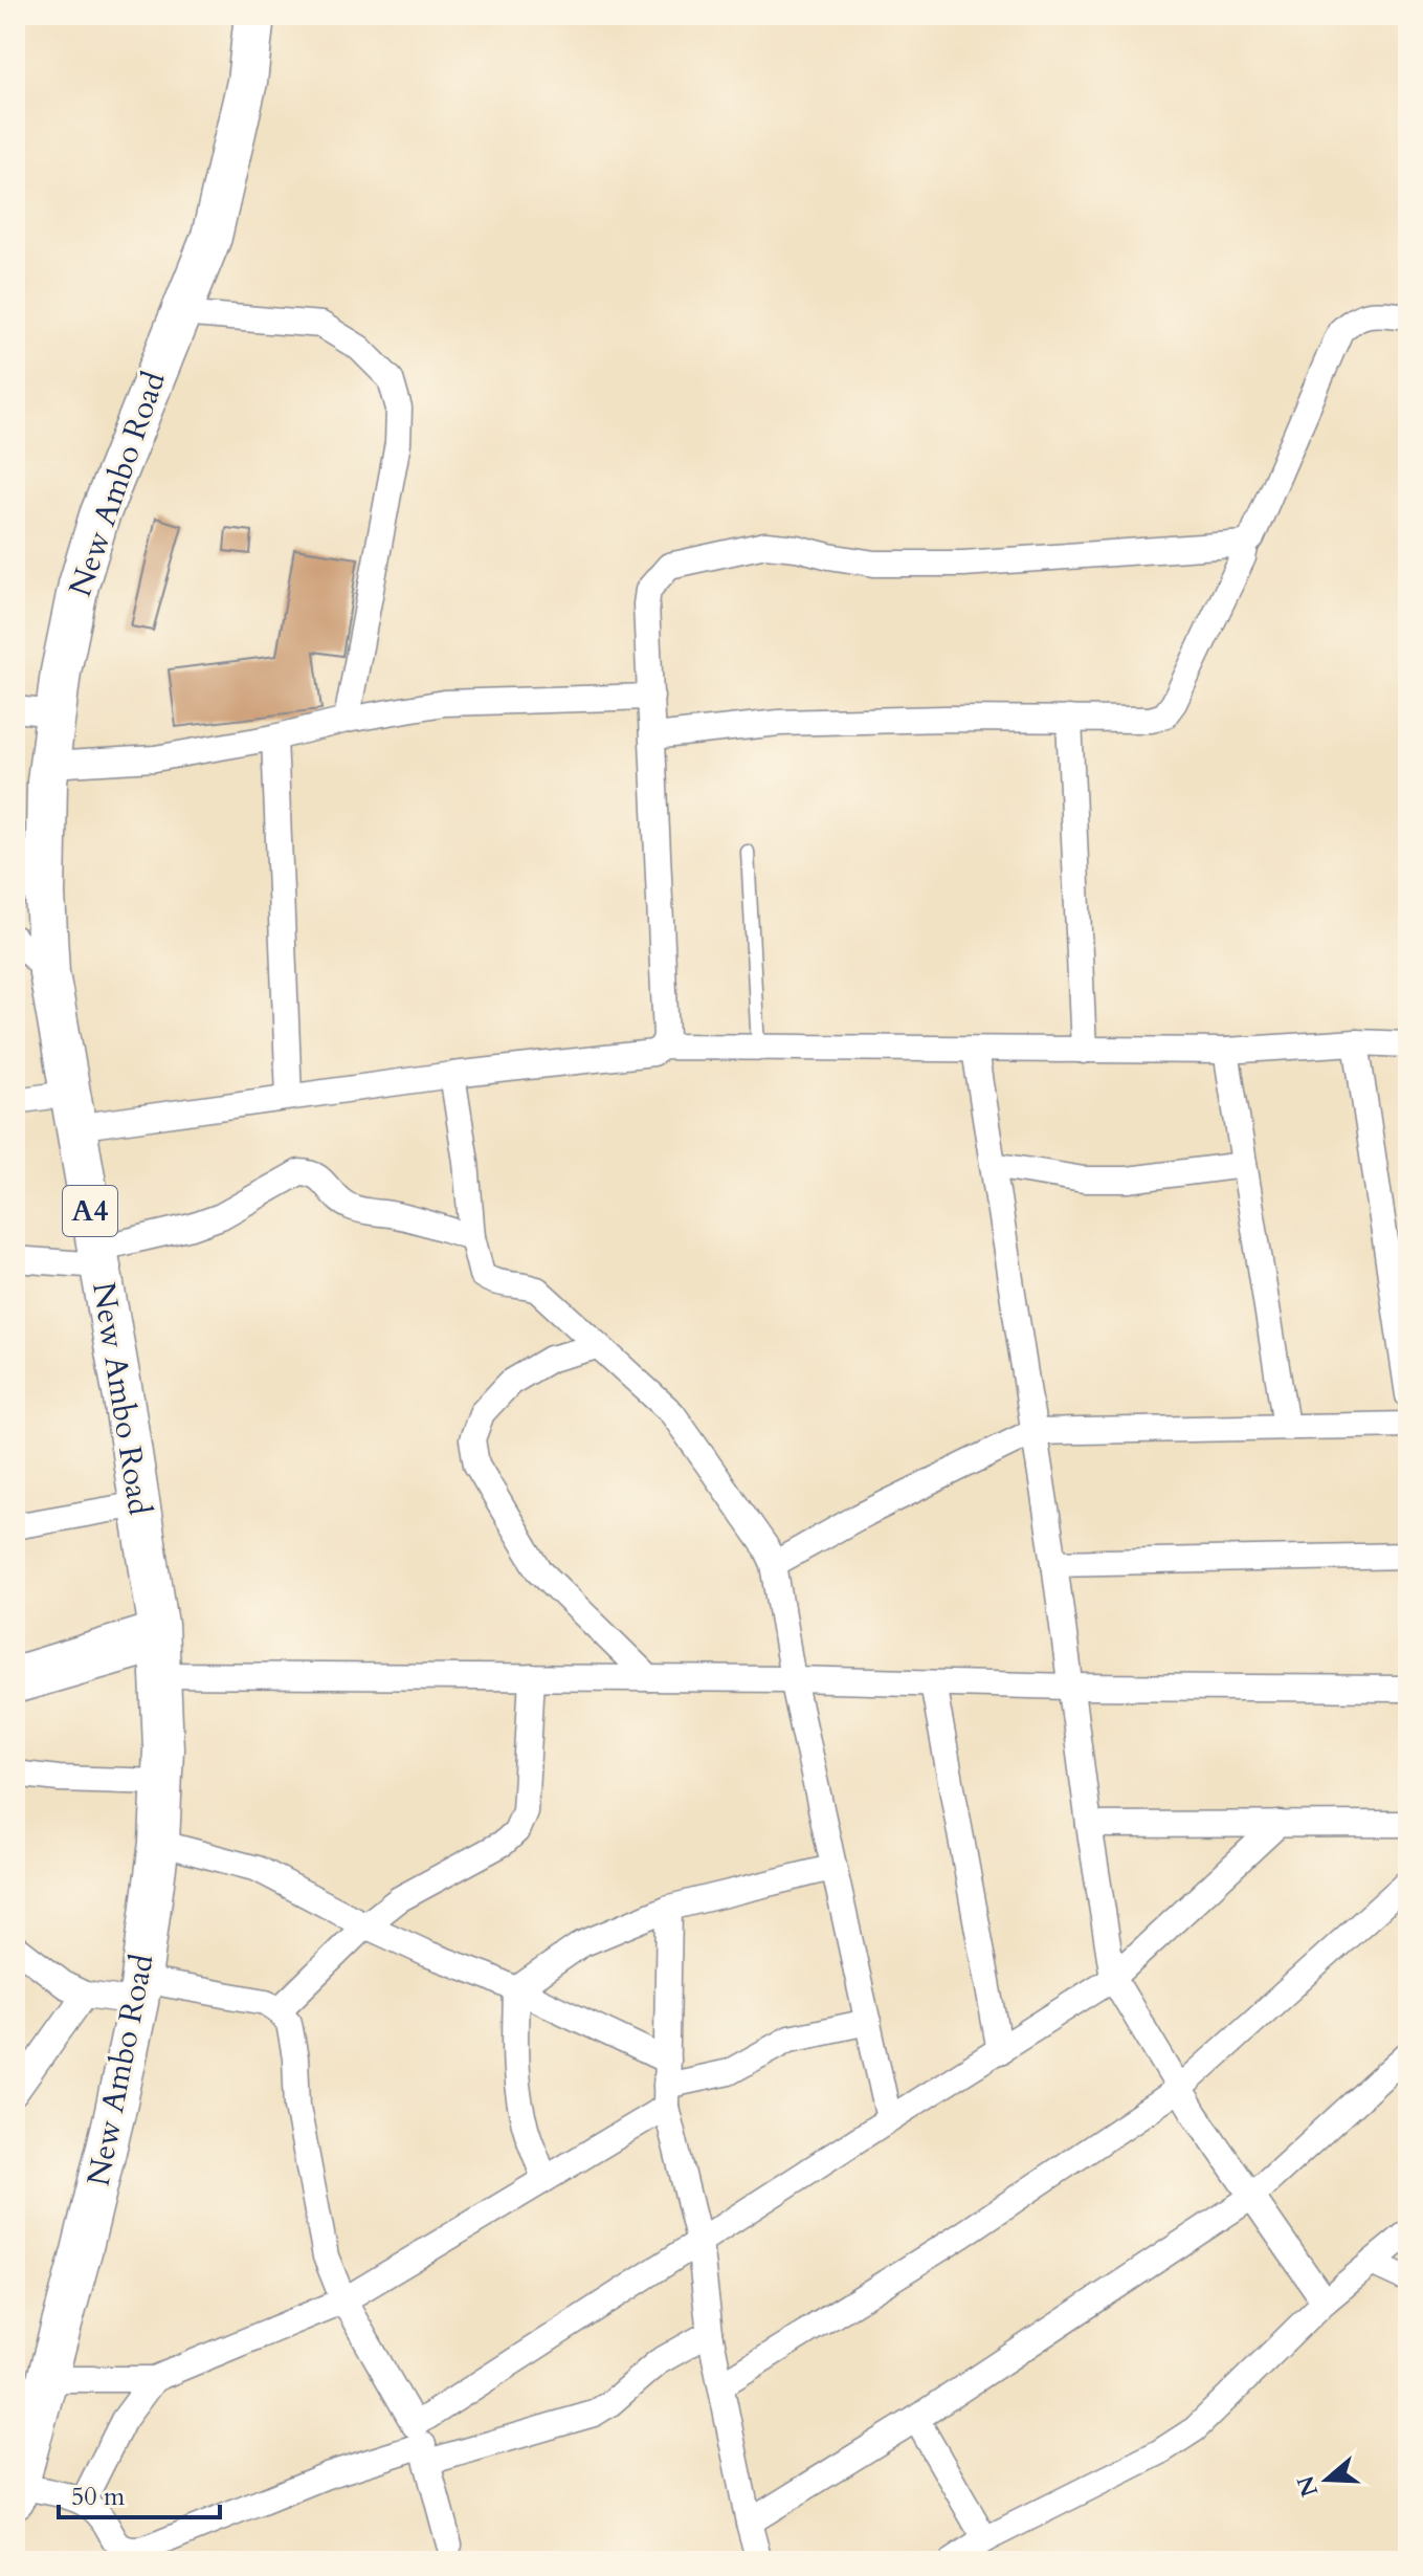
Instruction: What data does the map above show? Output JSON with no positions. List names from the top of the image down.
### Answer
{
  "streets": {
    "main road": ["New Ambo Road", "A4"]
  },
  "scale_bar": "50 m",
  "north": "left"
}
